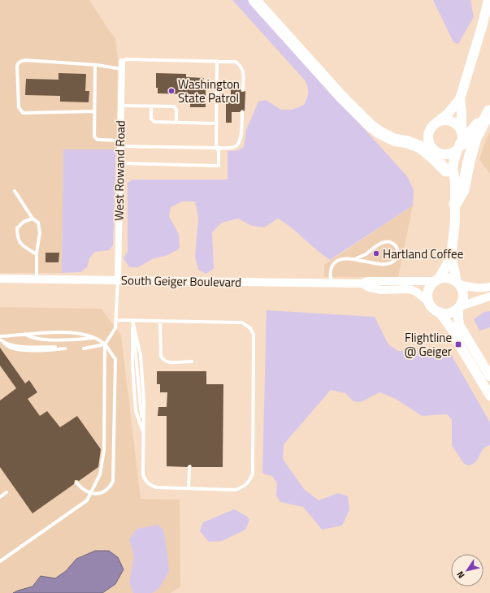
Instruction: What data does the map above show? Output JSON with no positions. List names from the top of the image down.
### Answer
{
  "streets": {
    "street": ["West Rowand Road", "South Geiger Boulevard"]
  },
  "crossings": [
    ["West Rowand Road", "South Geiger Boulevard"]
  ],
  "places": {
    "other": ["Washington State Patrol", "Hartland Coffee"],
    "transit": ["Flightline @ Geiger"]
  },
  "north": "bottom left"
}
